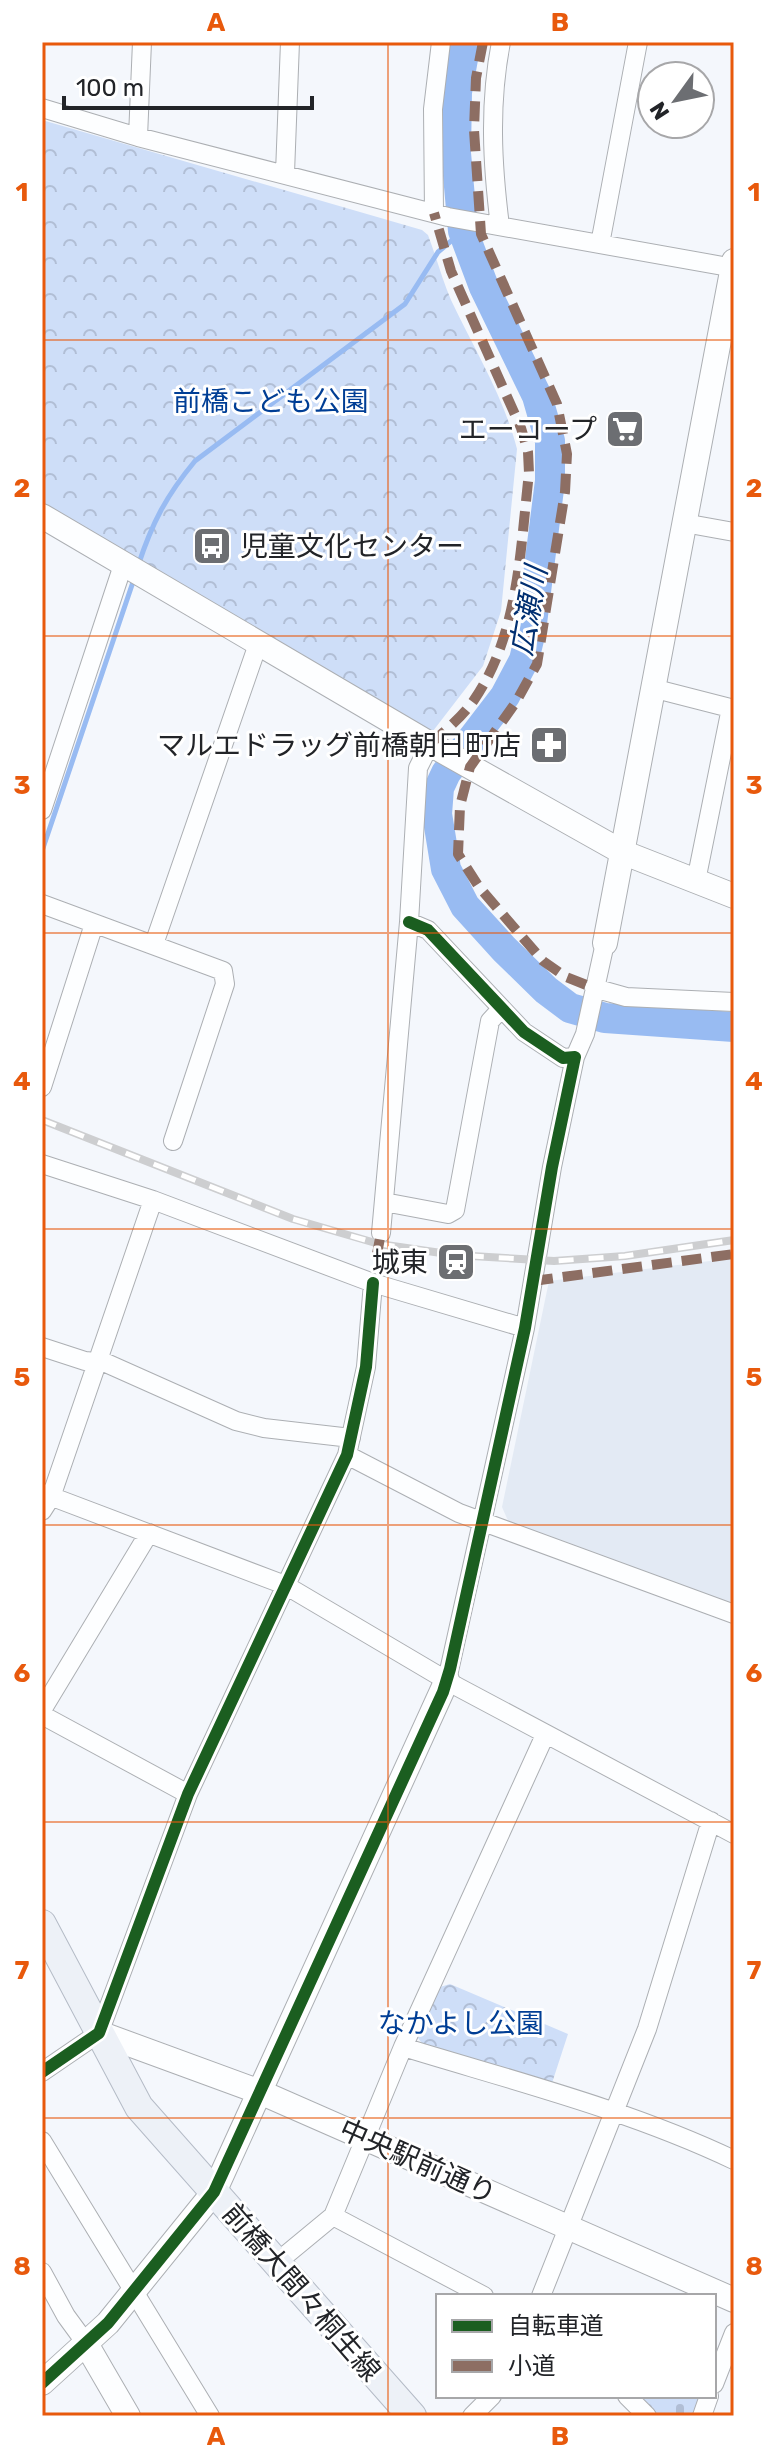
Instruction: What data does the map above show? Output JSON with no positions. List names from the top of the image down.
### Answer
{
  "streets": {
    "main road": ["前橋大間々桐生線"],
    "street": ["中央駅前通り"]
  },
  "crossings": [
    ["中央駅前通り", "前橋大間々桐生線"]
  ],
  "water": ["広瀬川"],
  "parks": ["前橋こども公園", "なかよし公園"],
  "places": {
    "supermarket": ["エーコープ"],
    "bus stop": ["児童文化センター"],
    "pharmacy": ["マルエドラッグ前橋朝日町店"],
    "station": ["城東"]
  },
  "legend": ["自転車道", "小道"],
  "scale_bar": "100 m",
  "north": "bottom left",
  "grid": {
    "columns": ["A", "B"],
    "rows": [
      "1",
      "2",
      "3",
      "4",
      "5",
      "6",
      "7",
      "8"
    ]
  }
}
